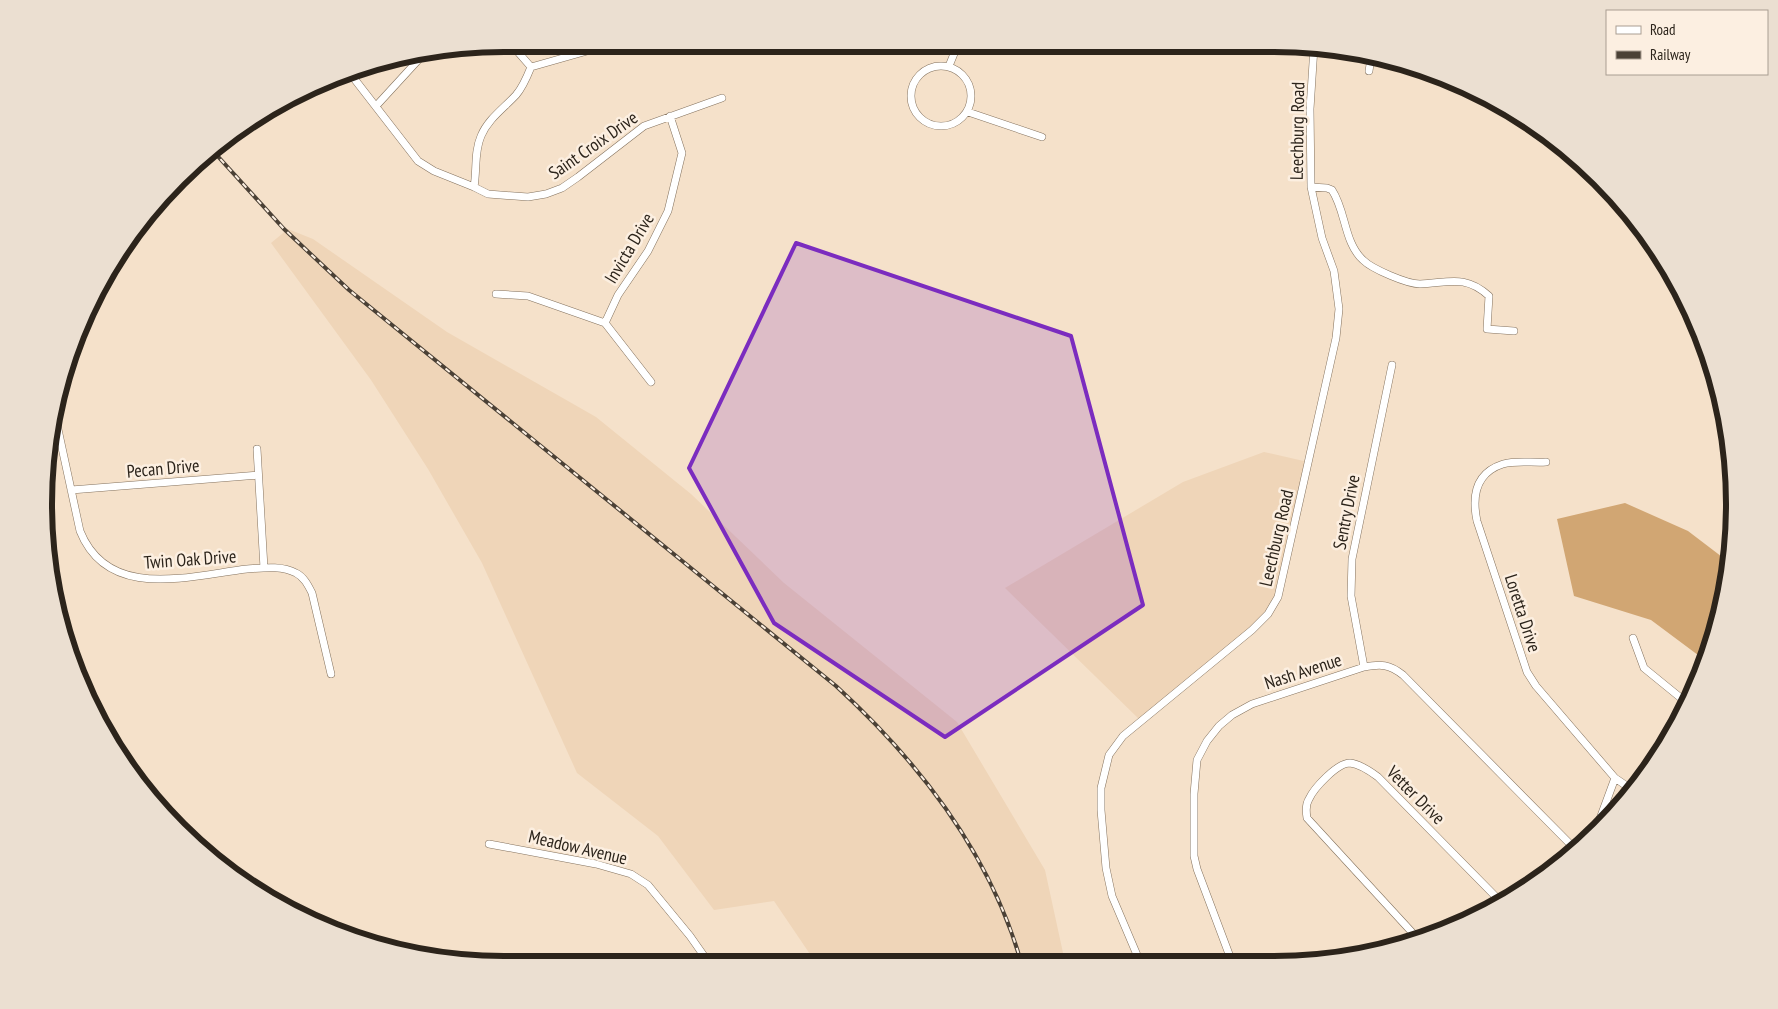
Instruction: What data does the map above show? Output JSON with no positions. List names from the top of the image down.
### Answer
{
  "streets": {
    "street": [
      "Leechburg Road",
      "Saint Croix Drive",
      "Invicta Drive",
      "Pecan Drive",
      "Sentry Drive",
      "Twin Oak Drive",
      "Loretta Drive",
      "Nash Avenue",
      "Vetter Drive",
      "Meadow Avenue"
    ]
  },
  "crossings": [
    ["Saint Croix Drive", "Invicta Drive"],
    ["Pecan Drive", "Twin Oak Drive"],
    ["Sentry Drive", "Nash Avenue"]
  ],
  "legend": ["Road", "Railway"]
}
